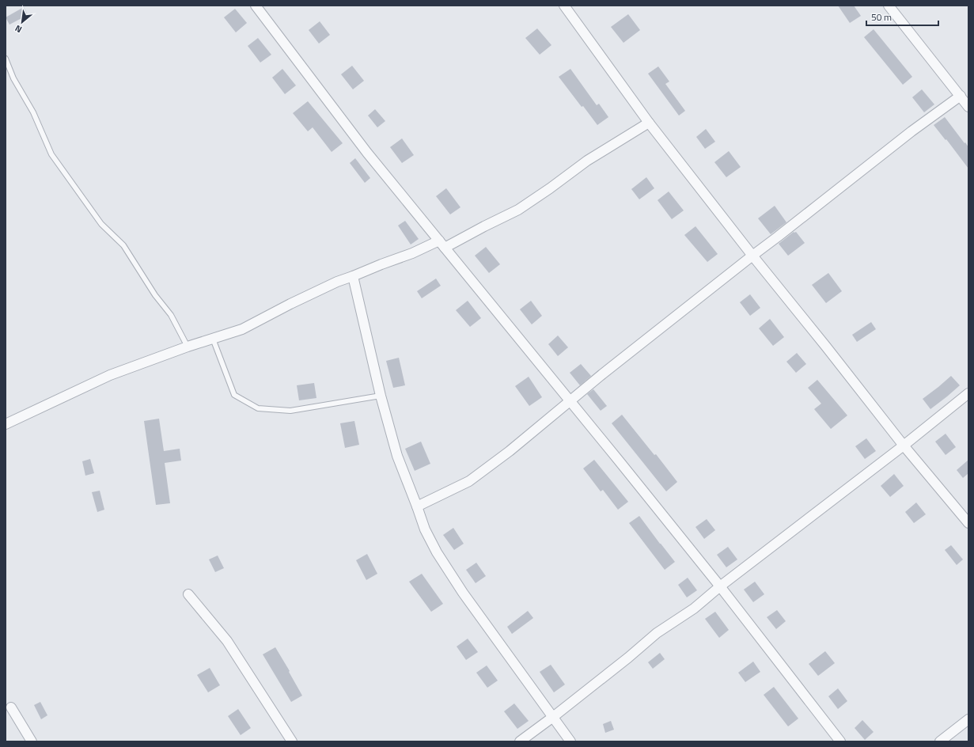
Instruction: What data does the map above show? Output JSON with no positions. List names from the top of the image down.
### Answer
{
  "scale_bar": "50 m",
  "north": "bottom left"
}
